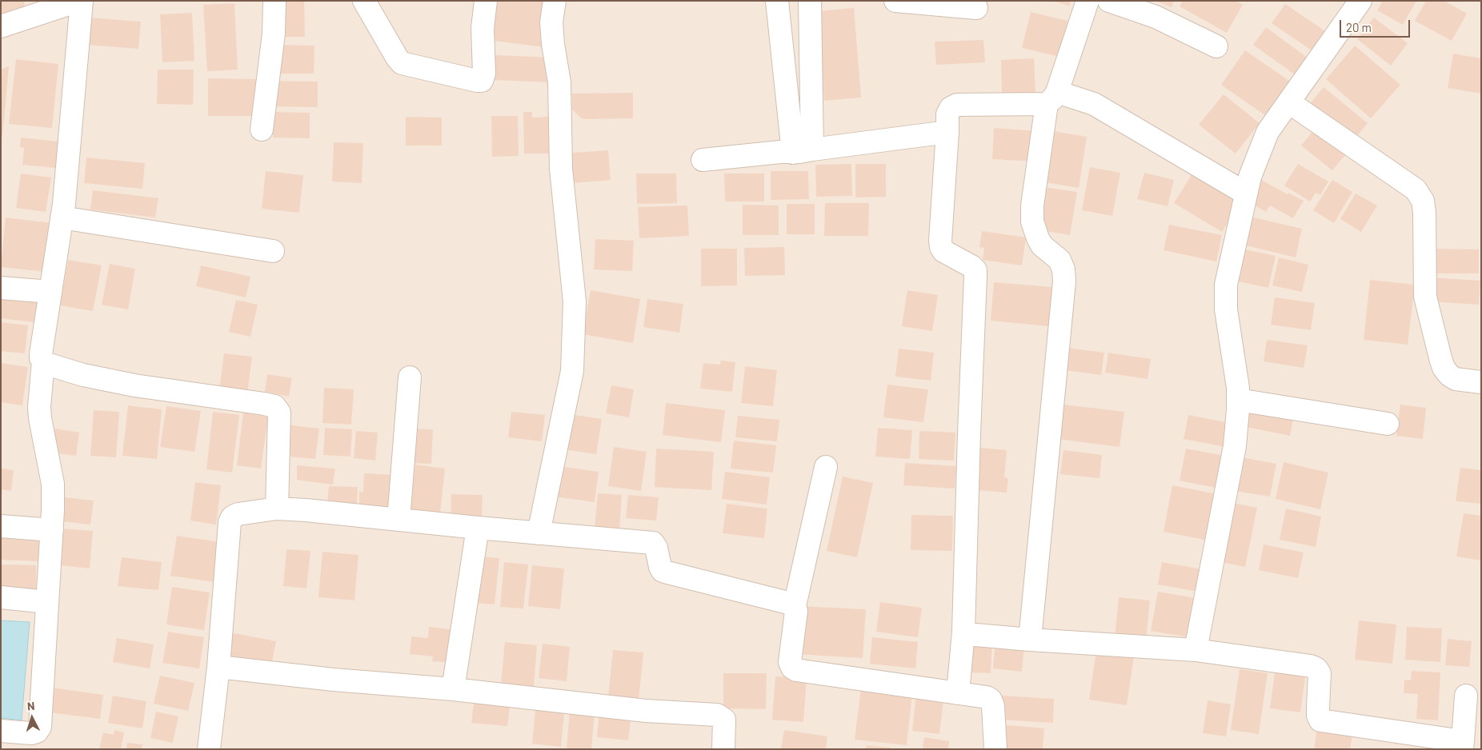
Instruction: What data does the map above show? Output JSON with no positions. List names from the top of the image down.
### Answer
{
  "scale_bar": "20 m",
  "north": "top"
}
